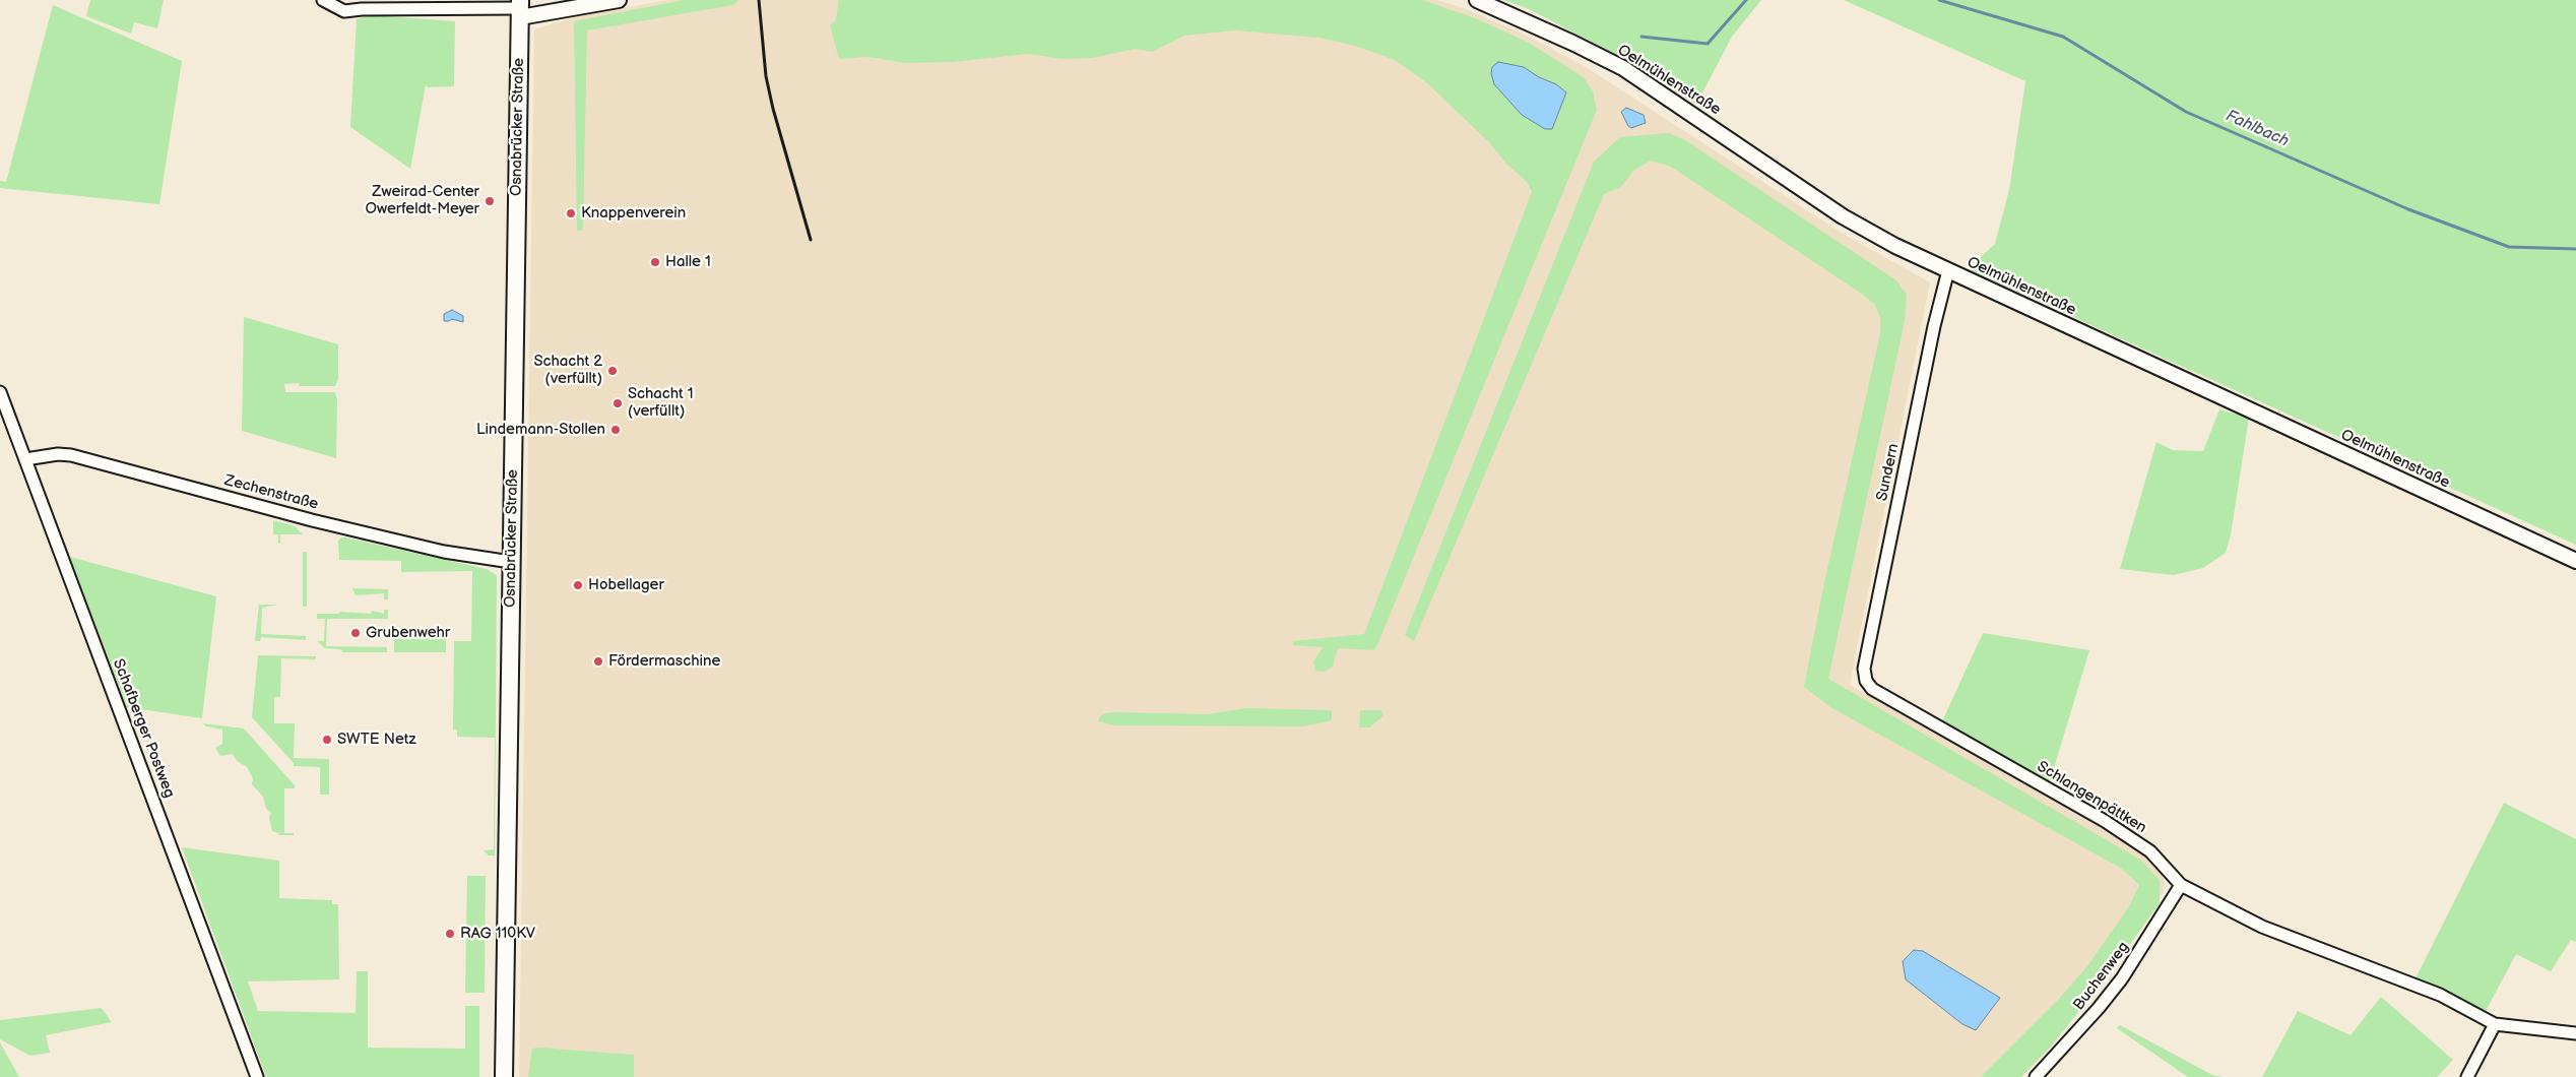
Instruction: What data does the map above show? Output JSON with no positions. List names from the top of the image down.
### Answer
{
  "streets": {
    "main road": ["Osnabrücker Straße"],
    "street": [
      "Oelmühlenstraße",
      "Sundern",
      "Zechenstraße",
      "Schafberger Postweg",
      "Schlangenpättken",
      "Buchenweg"
    ]
  },
  "crossings": [
    ["Oelmühlenstraße", "Sundern"],
    ["Osnabrücker Straße", "Zechenstraße"],
    ["Sundern", "Schlangenpättken"],
    ["Zechenstraße", "Schafberger Postweg"],
    ["Schlangenpättken", "Buchenweg"]
  ],
  "water": ["Fahlbach"],
  "places": [
    "Zweirad-Center Owerfeldt-Meyer",
    "Knappenverein",
    "Halle 1",
    "Schacht 2 (verfüllt)",
    "Schacht 1 (verfüllt)",
    "Lindemann-Stollen",
    "Hobellager",
    "Grubenwehr",
    "Fördermaschine",
    "SWTE Netz",
    "RAG 110KV"
  ]
}
